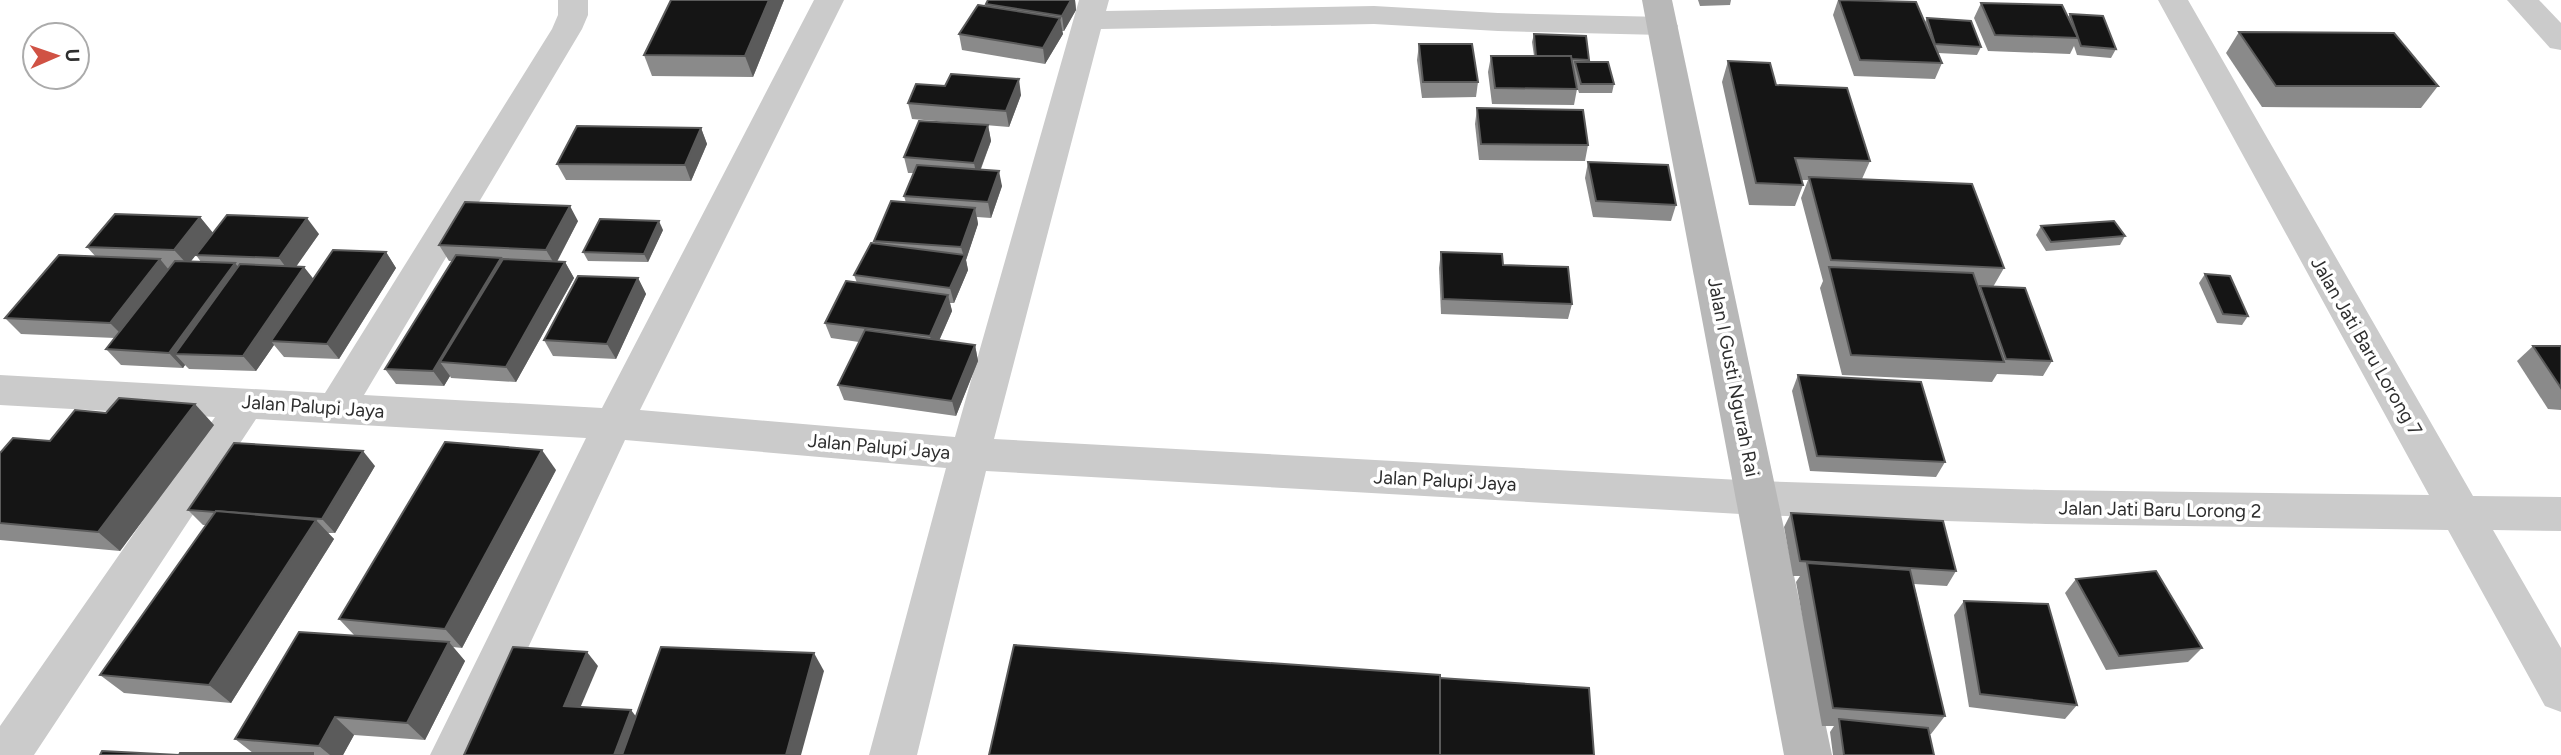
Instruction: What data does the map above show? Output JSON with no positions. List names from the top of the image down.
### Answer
{
  "streets": {
    "main road": ["Jalan I Gusti Ngurah Rai"],
    "street": ["Jalan Jati Baru Lorong 7", "Jalan Palupi Jaya", "Jalan Jati Baru Lorong 2"]
  },
  "crossings": [
    ["Jalan Jati Baru Lorong 7", "Jalan Jati Baru Lorong 2"],
    ["Jalan I Gusti Ngurah Rai", "Jalan Palupi Jaya"],
    ["Jalan I Gusti Ngurah Rai", "Jalan Jati Baru Lorong 2"],
    ["Jalan Palupi Jaya", "Jalan Jati Baru Lorong 2"]
  ],
  "north": "right"
}
